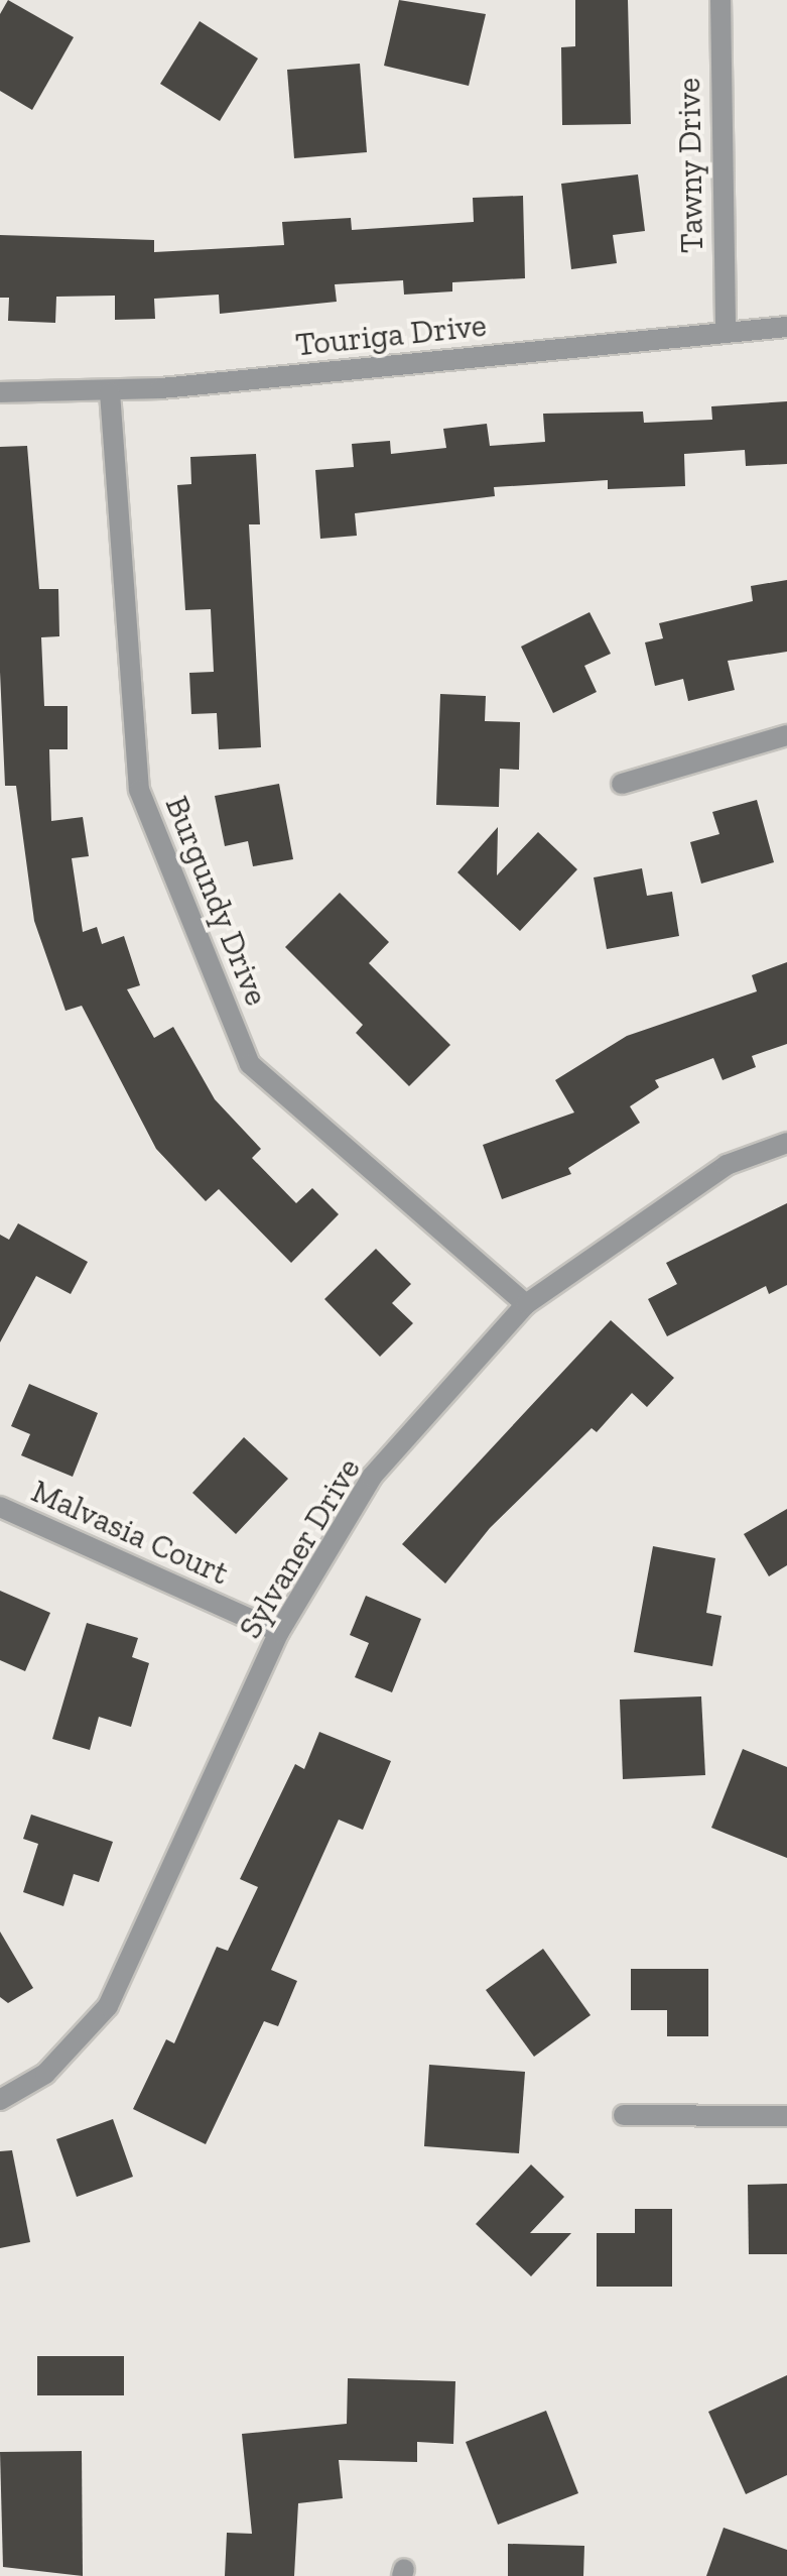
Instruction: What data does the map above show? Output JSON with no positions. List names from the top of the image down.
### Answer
{
  "streets": {
    "street": [
      "Tawny Drive",
      "Touriga Drive",
      "Burgundy Drive",
      "Malvasia Court",
      "Sylvaner Drive"
    ]
  },
  "crossings": [
    ["Tawny Drive", "Touriga Drive"],
    ["Touriga Drive", "Burgundy Drive"],
    ["Burgundy Drive", "Sylvaner Drive"],
    ["Malvasia Court", "Sylvaner Drive"]
  ]
}
